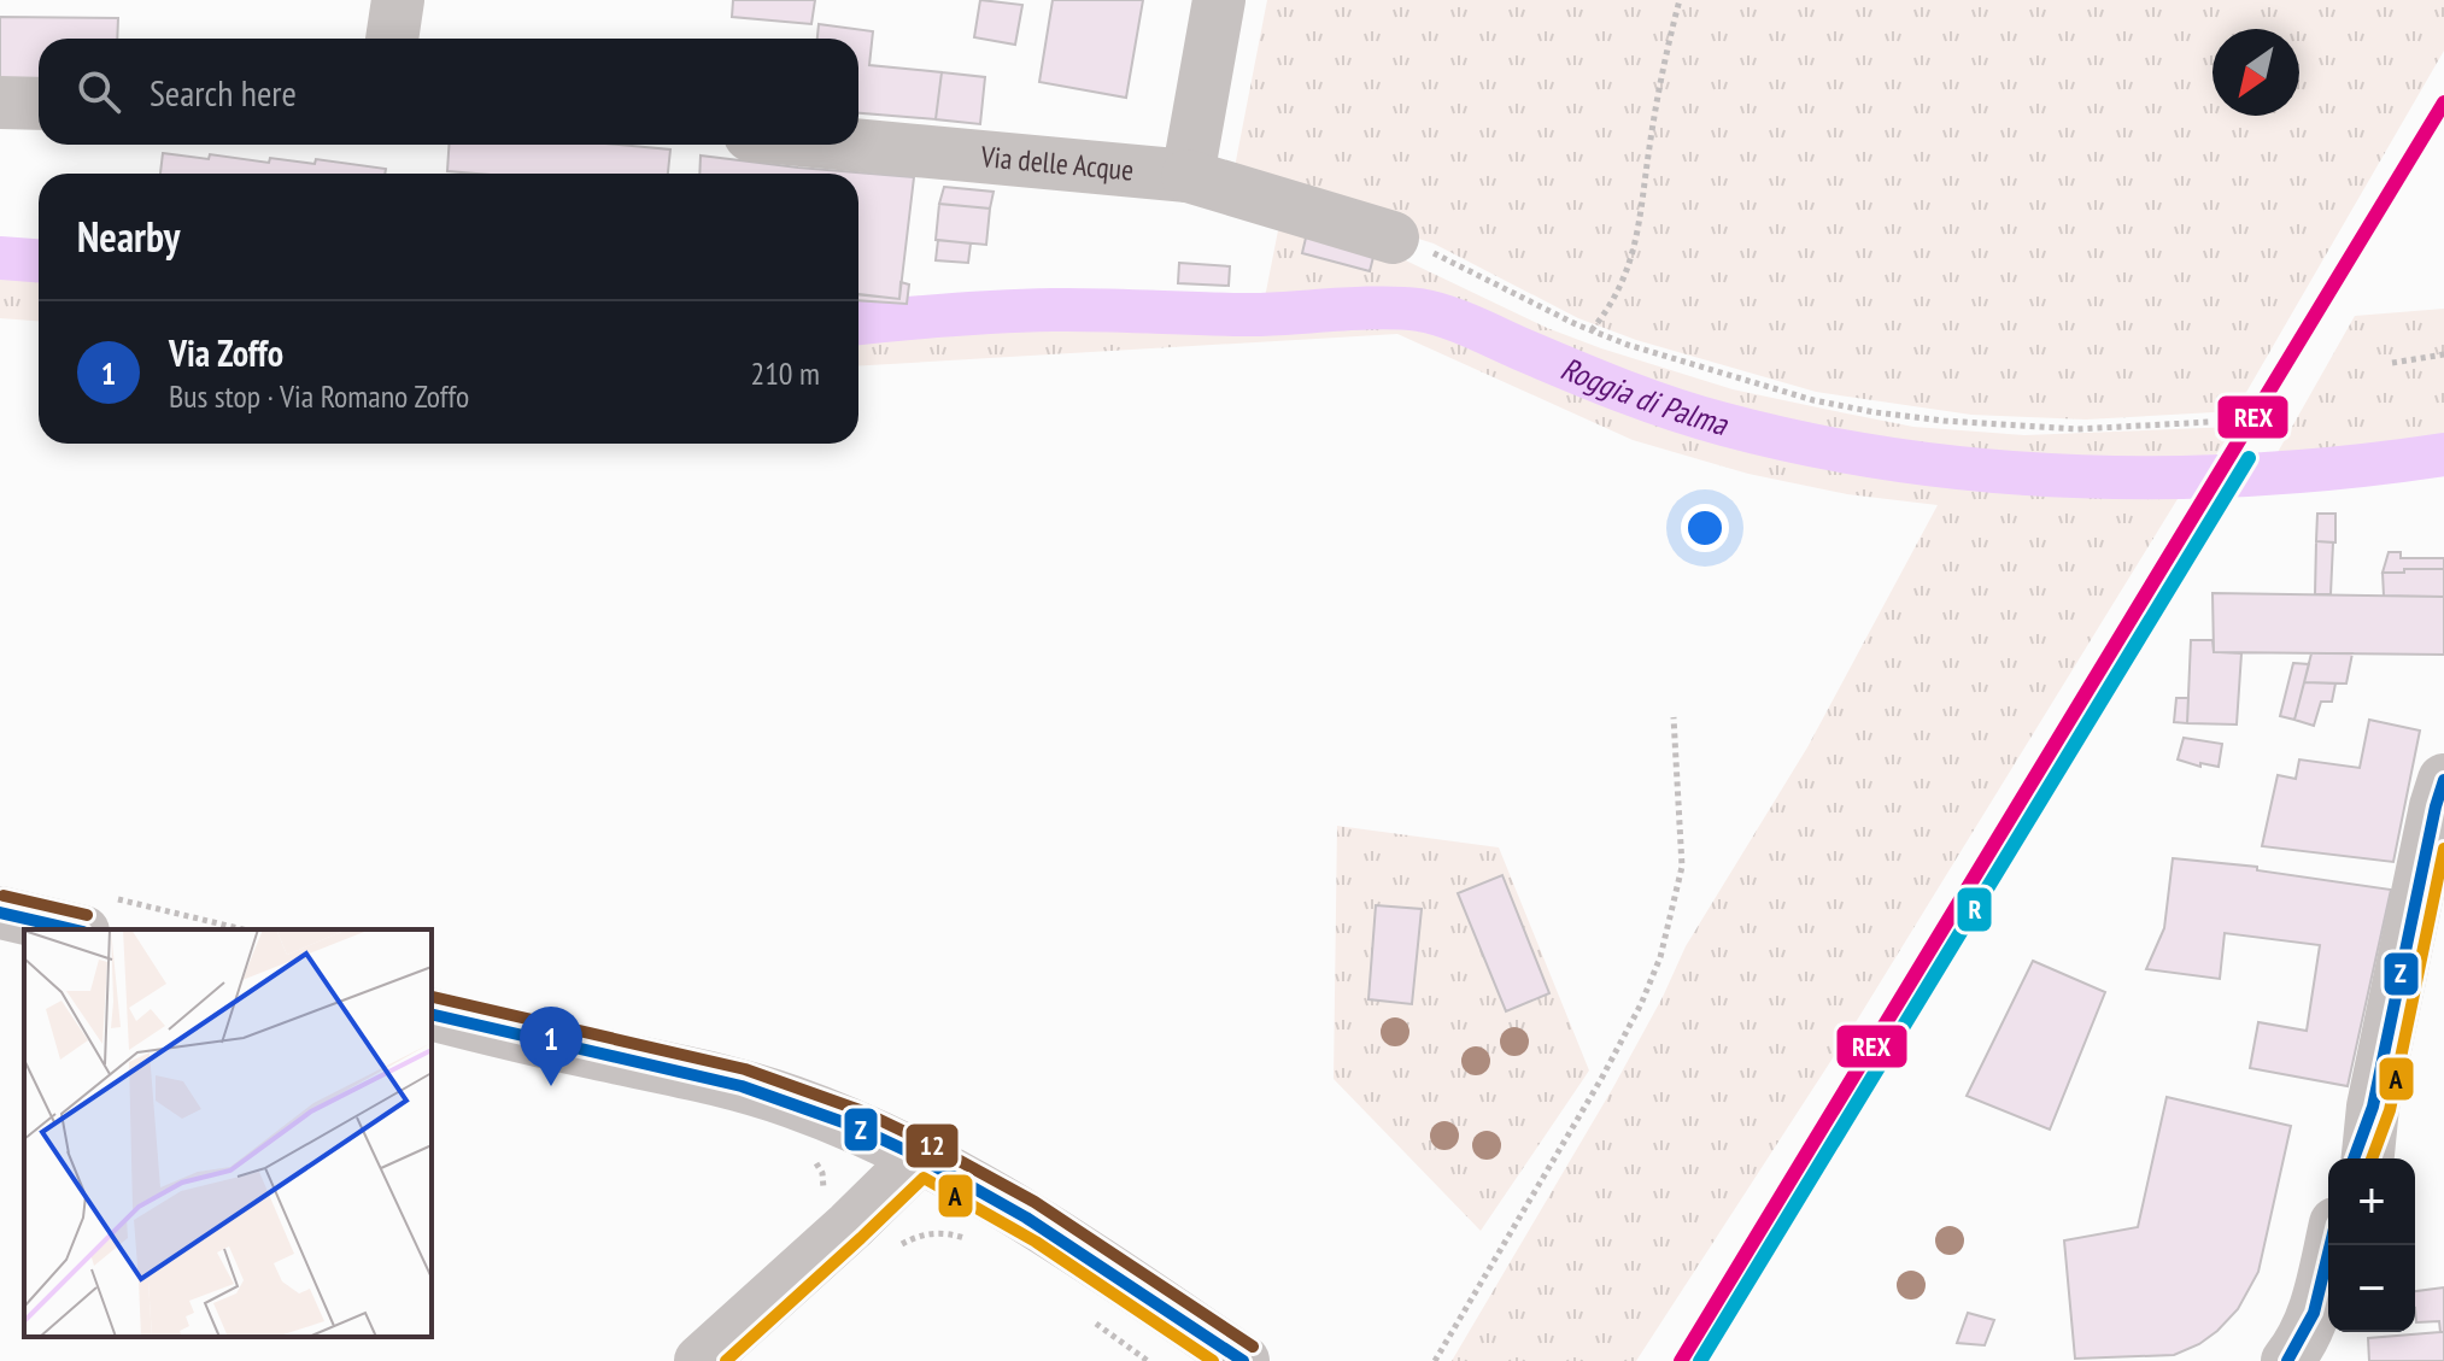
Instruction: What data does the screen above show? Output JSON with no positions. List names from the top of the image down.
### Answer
{
  "streets": {
    "street": ["Via delle Acque"]
  },
  "water": ["Roggia di Palma"],
  "lines": [
    "transit line REX",
    "transit line R",
    "transit line Z",
    "transit line A",
    "transit line 12"
  ],
  "north": "bottom left",
  "page": {
    "search": "Search here",
    "heading": "Nearby",
    "list": [
      {
        "mark": "1",
        "name": "Via Zoffo",
        "note": "Bus stop · Via Romano Zoffo",
        "value": "210 m"
      }
    ],
    "pins": "1",
    "map_buttons": ["+", "−"]
  }
}
